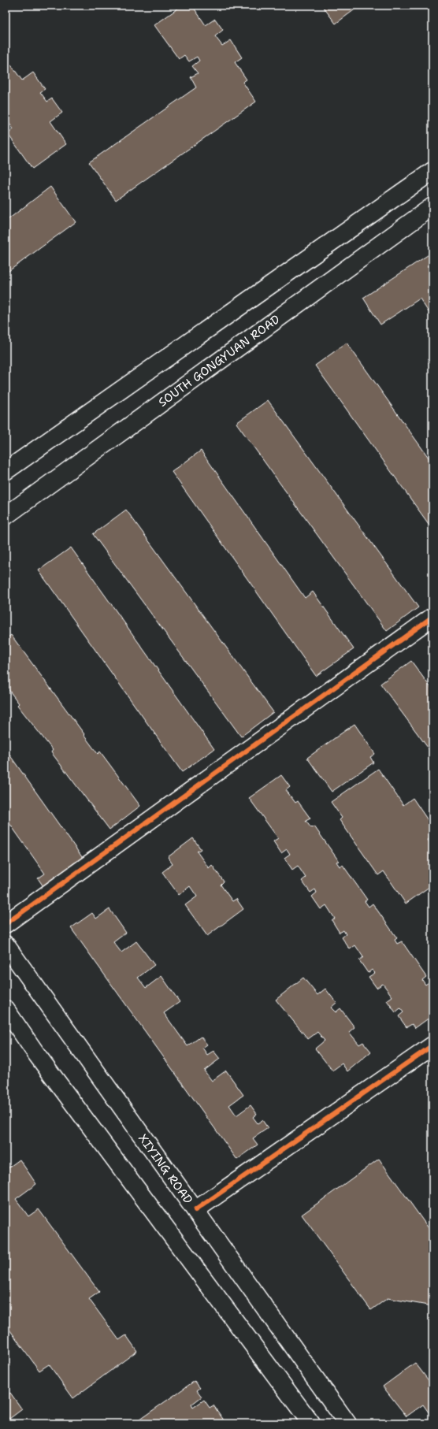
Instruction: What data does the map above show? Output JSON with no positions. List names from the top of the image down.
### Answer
{
  "streets": {
    "main road": ["SOUTH GONGYUAN ROAD", "XIYING ROAD"]
  }
}
